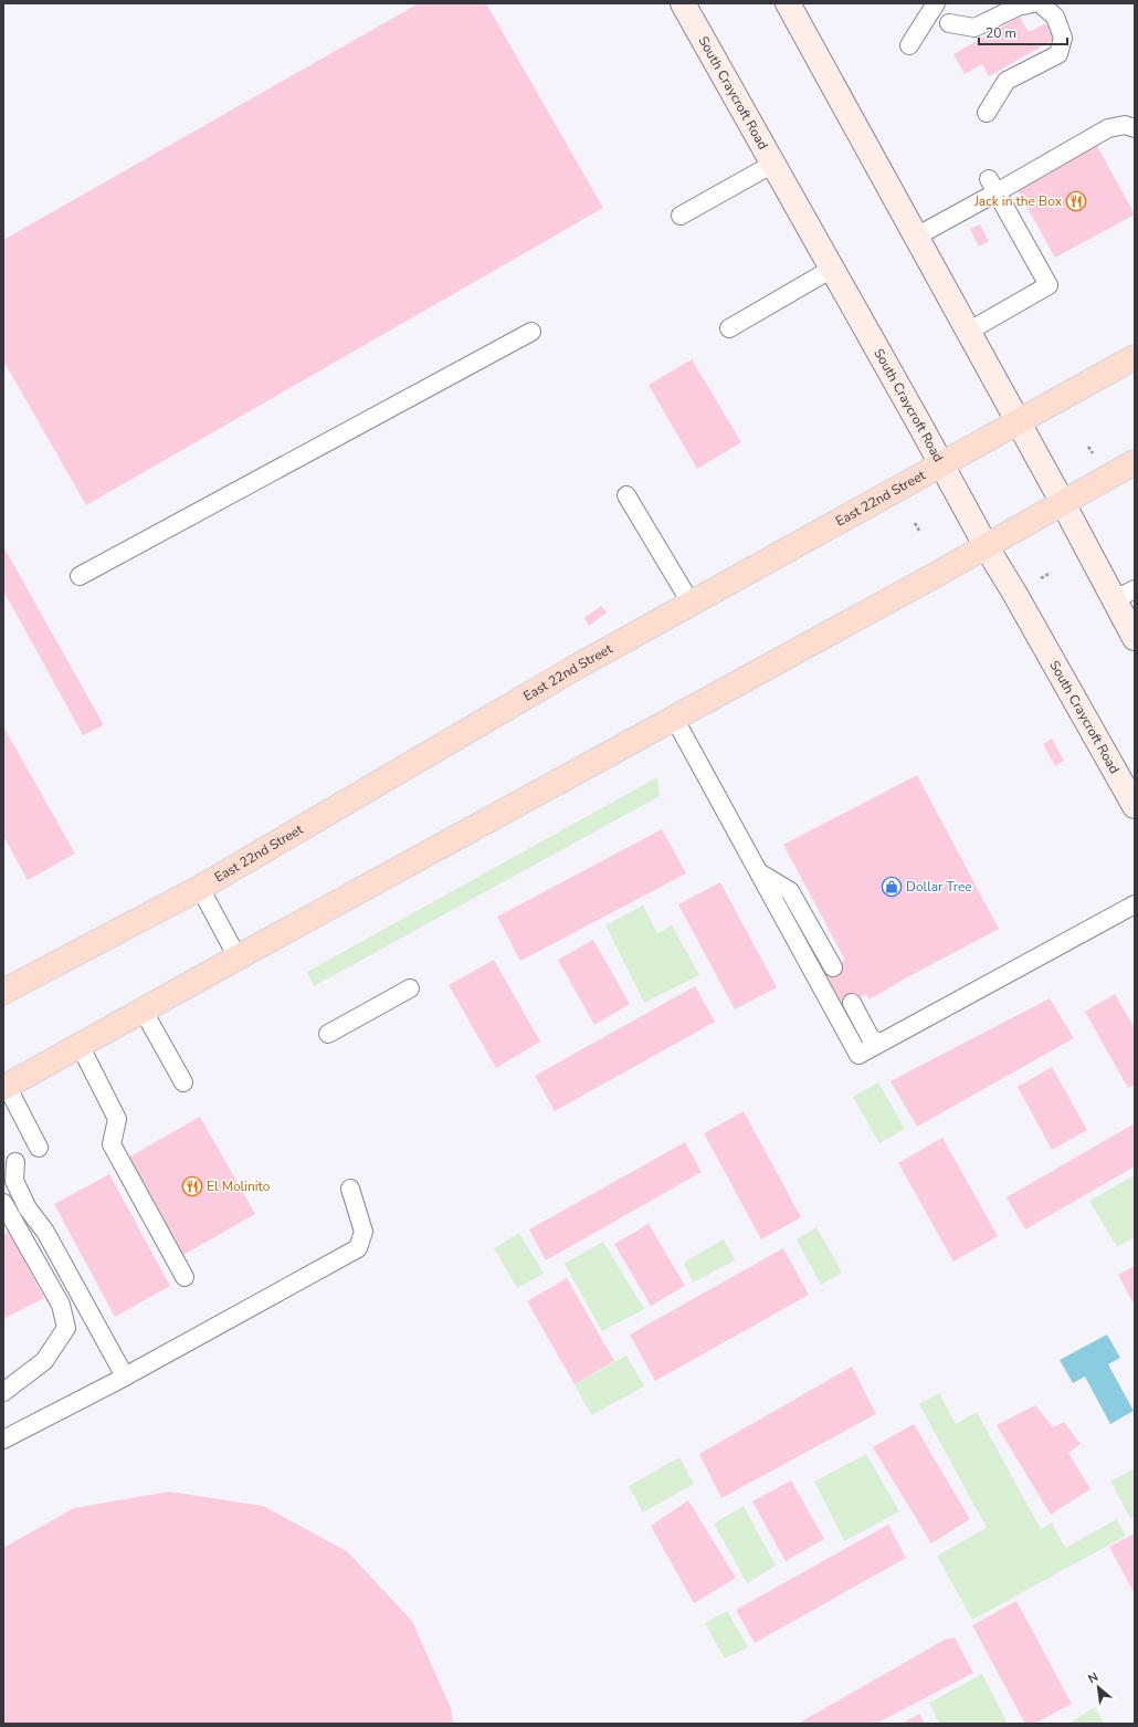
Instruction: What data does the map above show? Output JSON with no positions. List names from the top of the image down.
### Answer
{
  "streets": {
    "main road": ["South Craycroft Road", "East 22nd Street"]
  },
  "crossings": [
    ["South Craycroft Road", "East 22nd Street"]
  ],
  "places": {
    "restaurant": ["Jack in the Box", "El Molinito"],
    "shop": ["Dollar Tree"]
  },
  "scale_bar": "20 m",
  "north": "top left"
}
